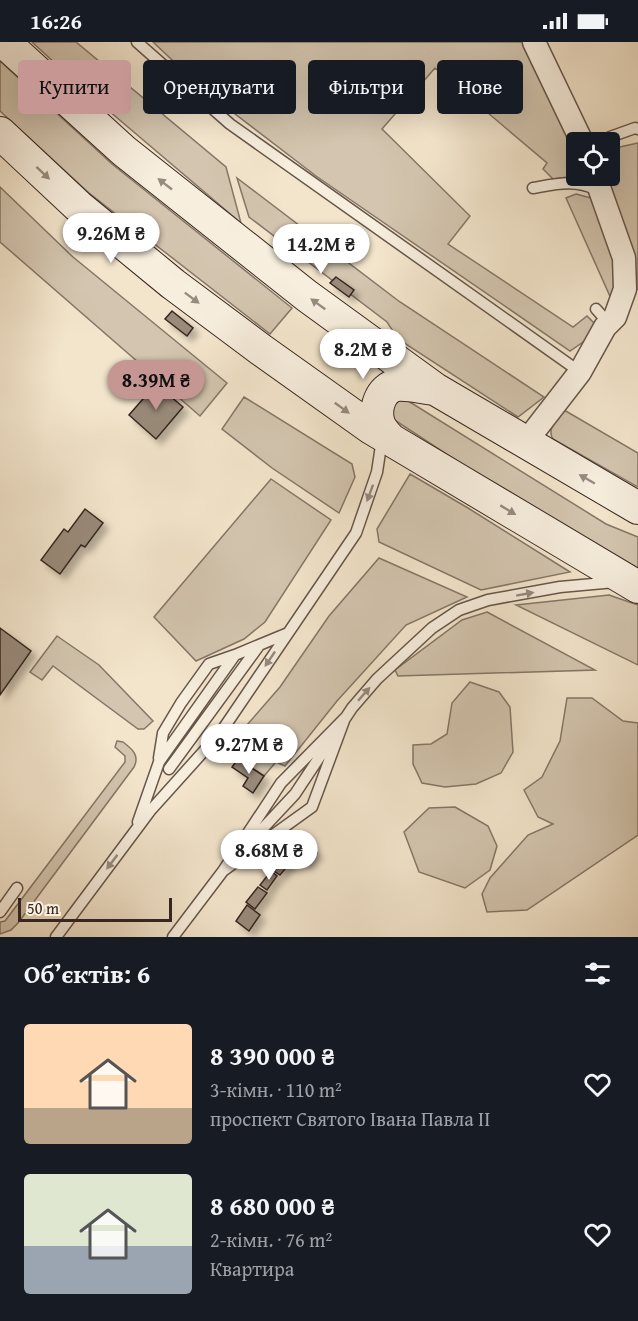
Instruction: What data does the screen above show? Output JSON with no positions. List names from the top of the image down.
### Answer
{
  "scale_bar": "50 m",
  "page": {
    "status": "16:26",
    "chip": [
      "Купити",
      "Орендувати",
      "Фільтри",
      "Нове"
    ],
    "price": [
      "9.26M ₴",
      "14.2M ₴",
      "8.2M ₴",
      "8.39M ₴",
      "9.27M ₴",
      "8.68M ₴"
    ],
    "scale": "50 m",
    "heading": "Об’єктів: 6",
    "list": [
      {
        "name": "8 390 000 ₴",
        "note": "3-кімн. · 110 m² · проспект Святого Івана Павла II"
      },
      {
        "name": "8 680 000 ₴",
        "note": "2-кімн. · 76 m² · Квартира"
      }
    ]
  }
}
